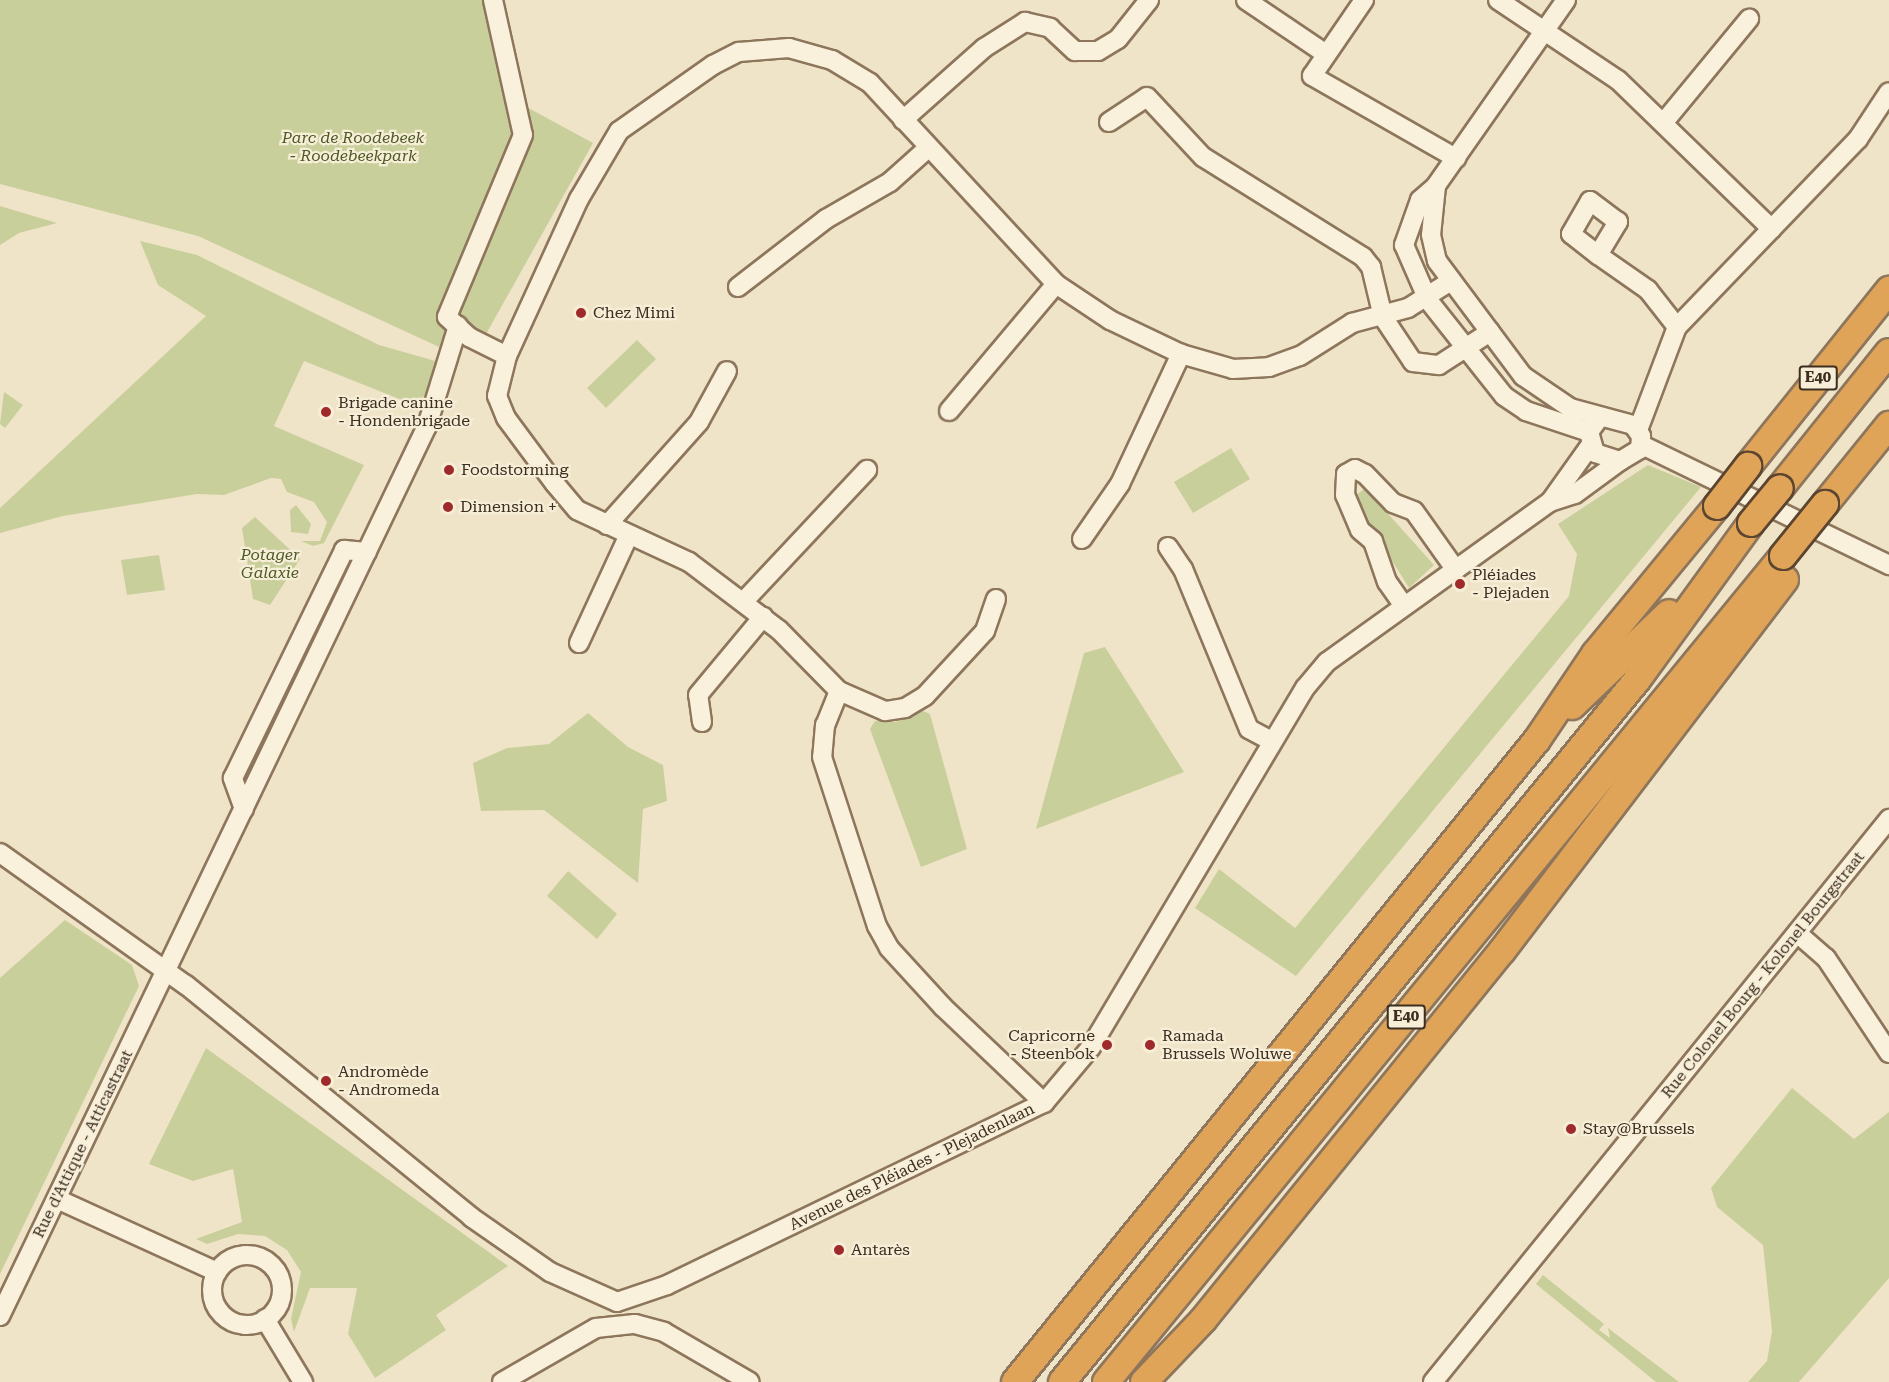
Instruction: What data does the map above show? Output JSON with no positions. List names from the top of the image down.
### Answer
{
  "streets": {
    "highway": ["E40"],
    "street": ["Rue Colonel Bourg - Kolonel Bourgstraat", "Rue d'Attique - Atticastraat", "Avenue des Pléiades - Plejadenlaan"]
  },
  "crossings": [
    ["Rue d'Attique - Atticastraat", "Avenue des Pléiades - Plejadenlaan"]
  ],
  "parks": ["Parc de Roodebeek - Roodebeekpark", "Potager Galaxie"],
  "places": [
    "Chez Mimi",
    "Brigade canine - Hondenbrigade",
    "Foodstorming",
    "Dimension +",
    "Pléiades - Plejaden",
    "Capricorne - Steenbok",
    "Ramada Brussels Woluwe",
    "Andromède - Andromeda",
    "Stay@Brussels",
    "Antarès"
  ]
}
